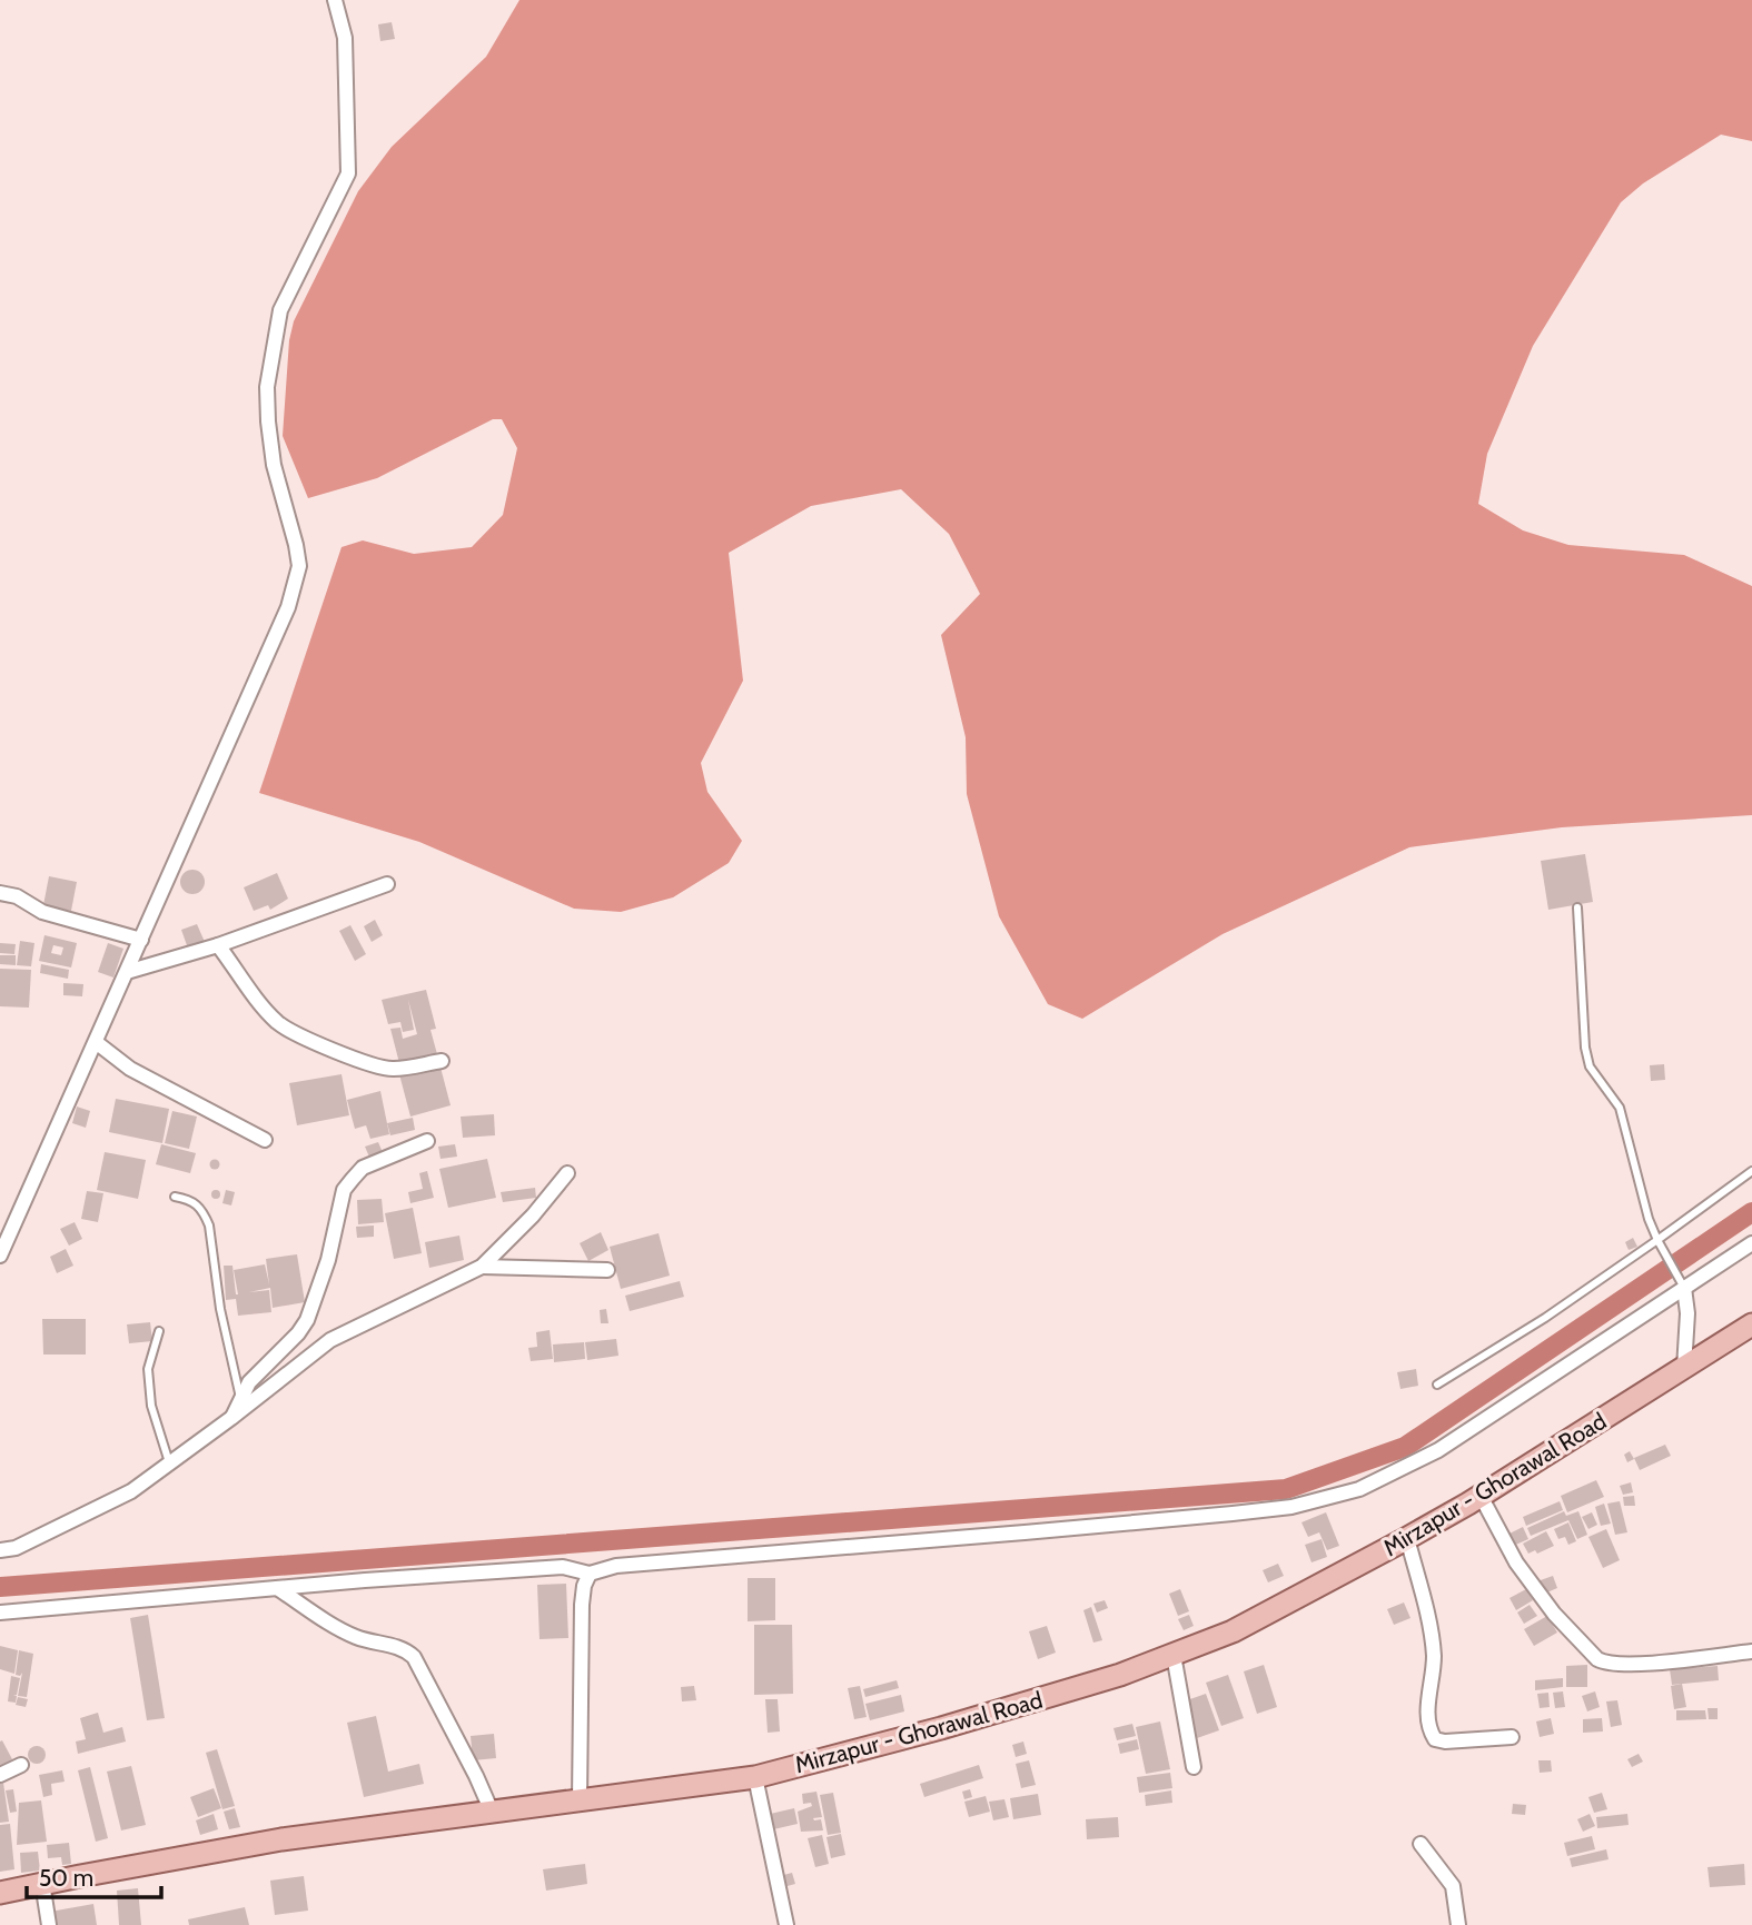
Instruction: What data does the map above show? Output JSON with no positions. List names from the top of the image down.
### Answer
{
  "streets": {
    "main road": ["Mirzapur - Ghorawal Road"]
  },
  "scale_bar": "50 m"
}
